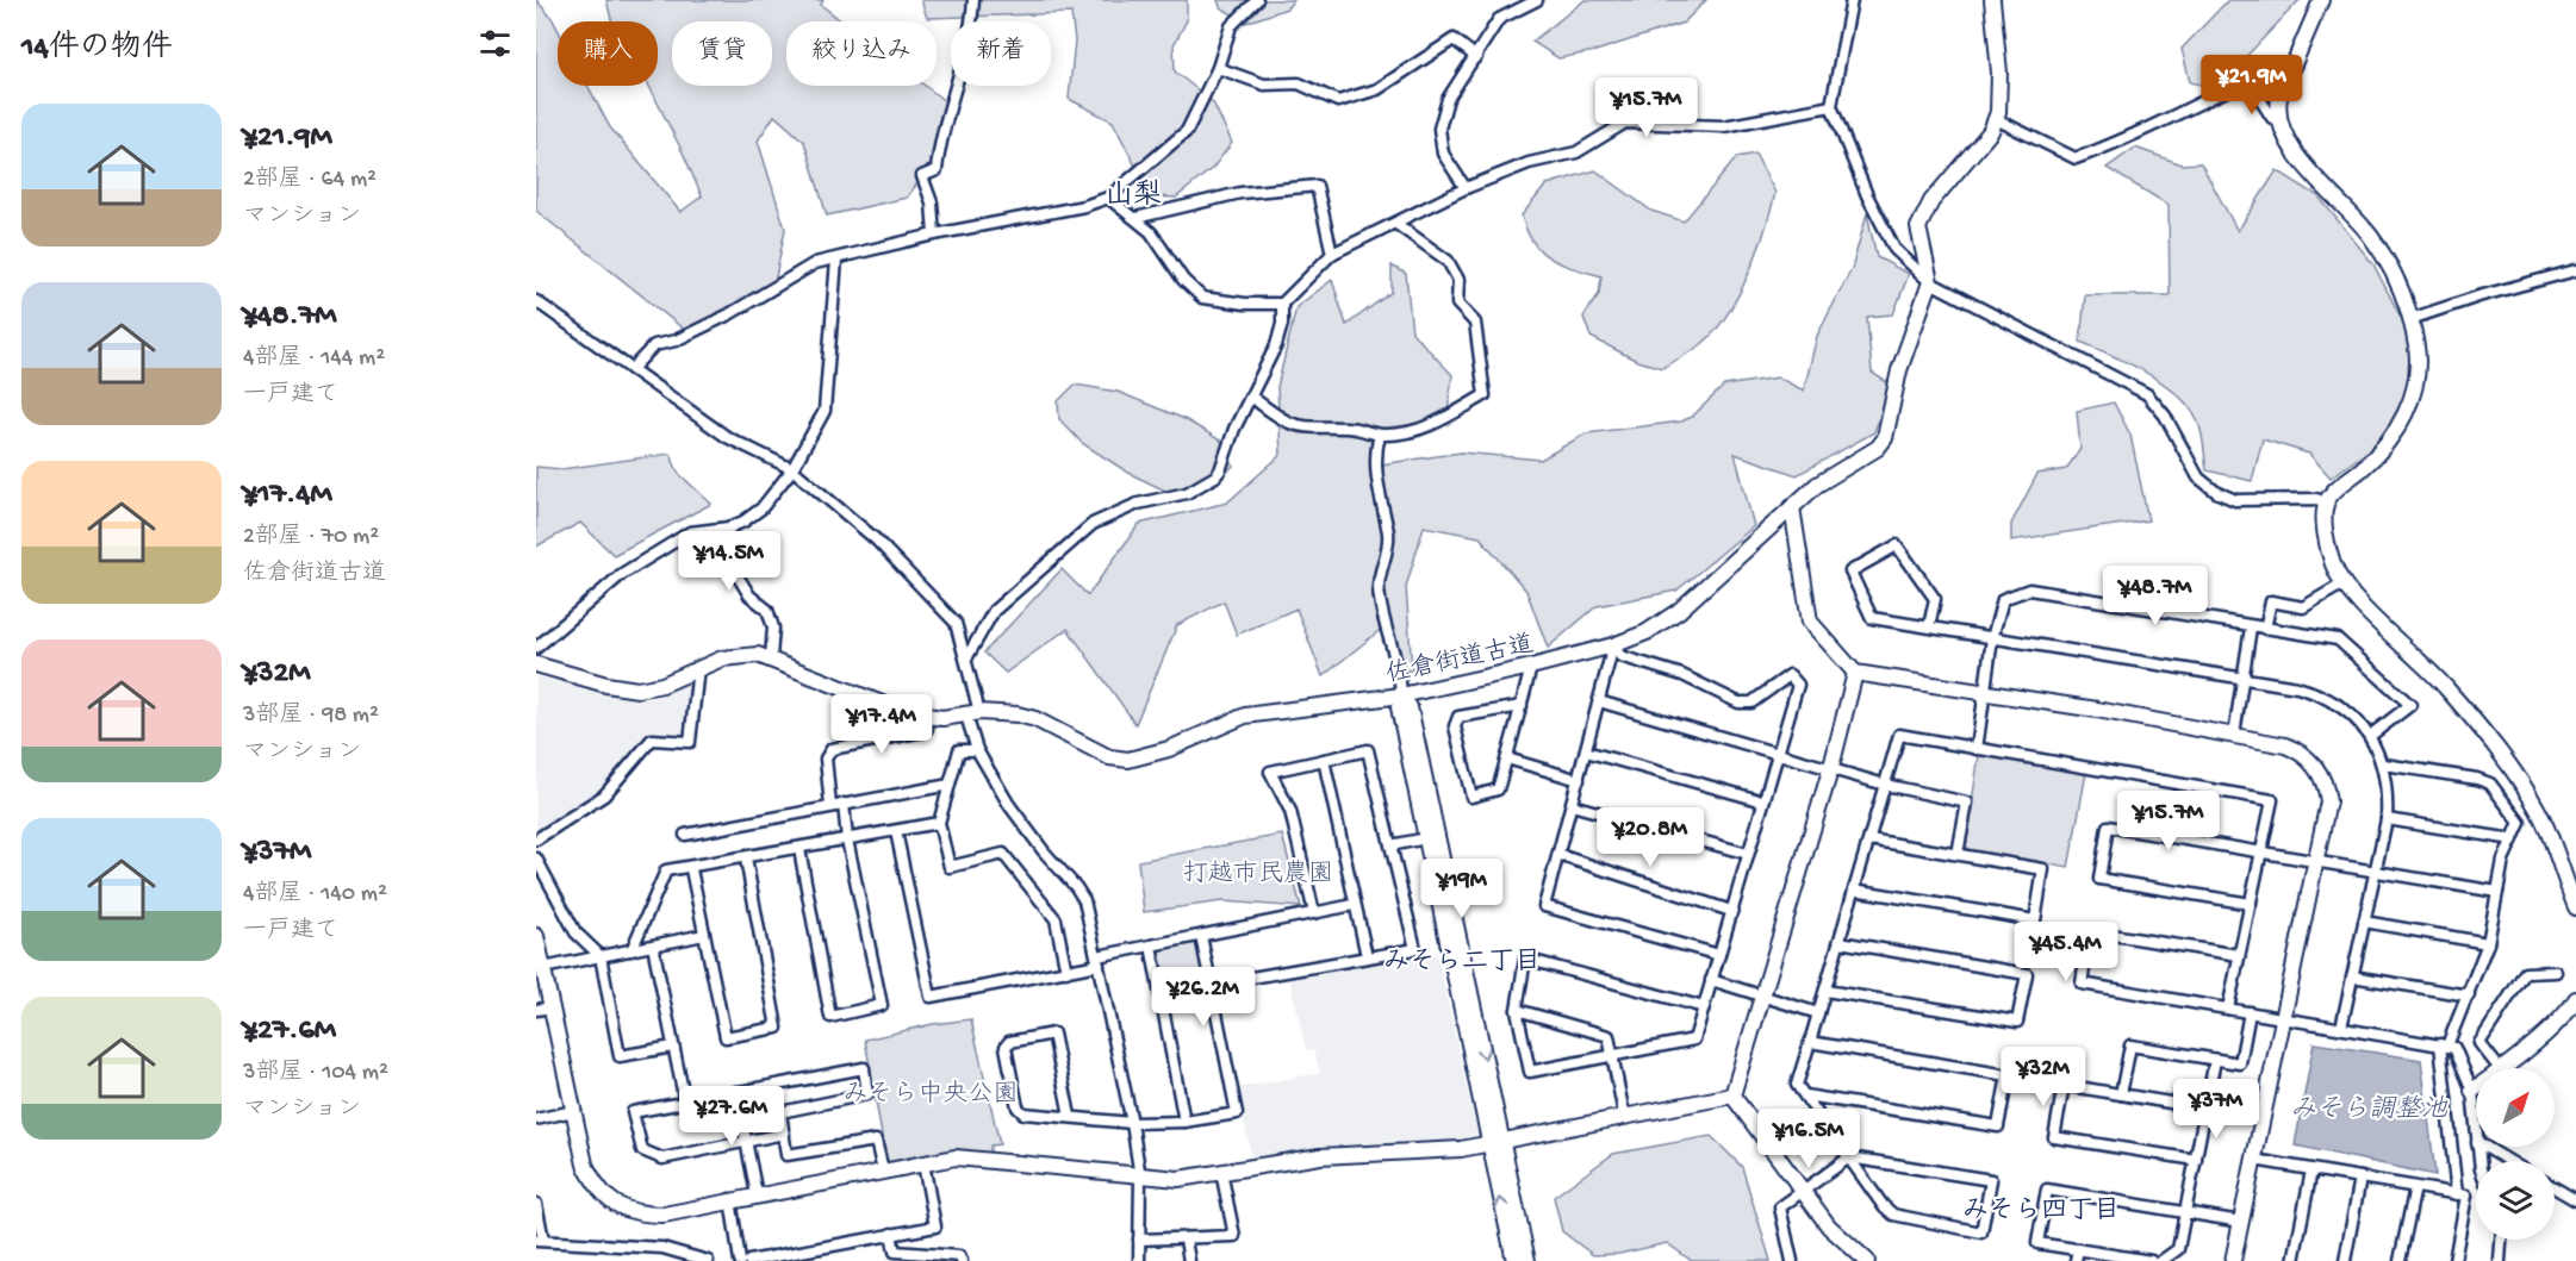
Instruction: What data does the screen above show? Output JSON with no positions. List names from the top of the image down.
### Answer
{
  "streets": {
    "street": ["佐倉街道古道"]
  },
  "districts": ["山梨", "みそら二丁目", "みそら四丁目"],
  "water": ["みそら調整池"],
  "parks": ["打越市民農園", "みそら中央公園"],
  "north": "top right",
  "page": {
    "heading": "14件の物件",
    "chip": [
      "購入",
      "賃貸",
      "絞り込み",
      "新着"
    ],
    "price": [
      "¥21.9M",
      "¥15.7M",
      "¥14.5M",
      "¥48.7M",
      "¥17.4M",
      "¥15.7M",
      "¥20.8M",
      "¥19M",
      "¥45.4M",
      "¥26.2M",
      "¥32M",
      "¥37M",
      "¥27.6M",
      "¥16.5M"
    ],
    "list": [
      {
        "name": "¥21.9M",
        "note": "2部屋 · 64 m² · マンション"
      },
      {
        "name": "¥48.7M",
        "note": "4部屋 · 144 m² · 一戸建て"
      },
      {
        "name": "¥17.4M",
        "note": "2部屋 · 70 m² · 佐倉街道古道"
      },
      {
        "name": "¥32M",
        "note": "3部屋 · 98 m² · マンション"
      },
      {
        "name": "¥37M",
        "note": "4部屋 · 140 m² · 一戸建て"
      },
      {
        "name": "¥27.6M",
        "note": "3部屋 · 104 m² · マンション"
      }
    ]
  }
}
